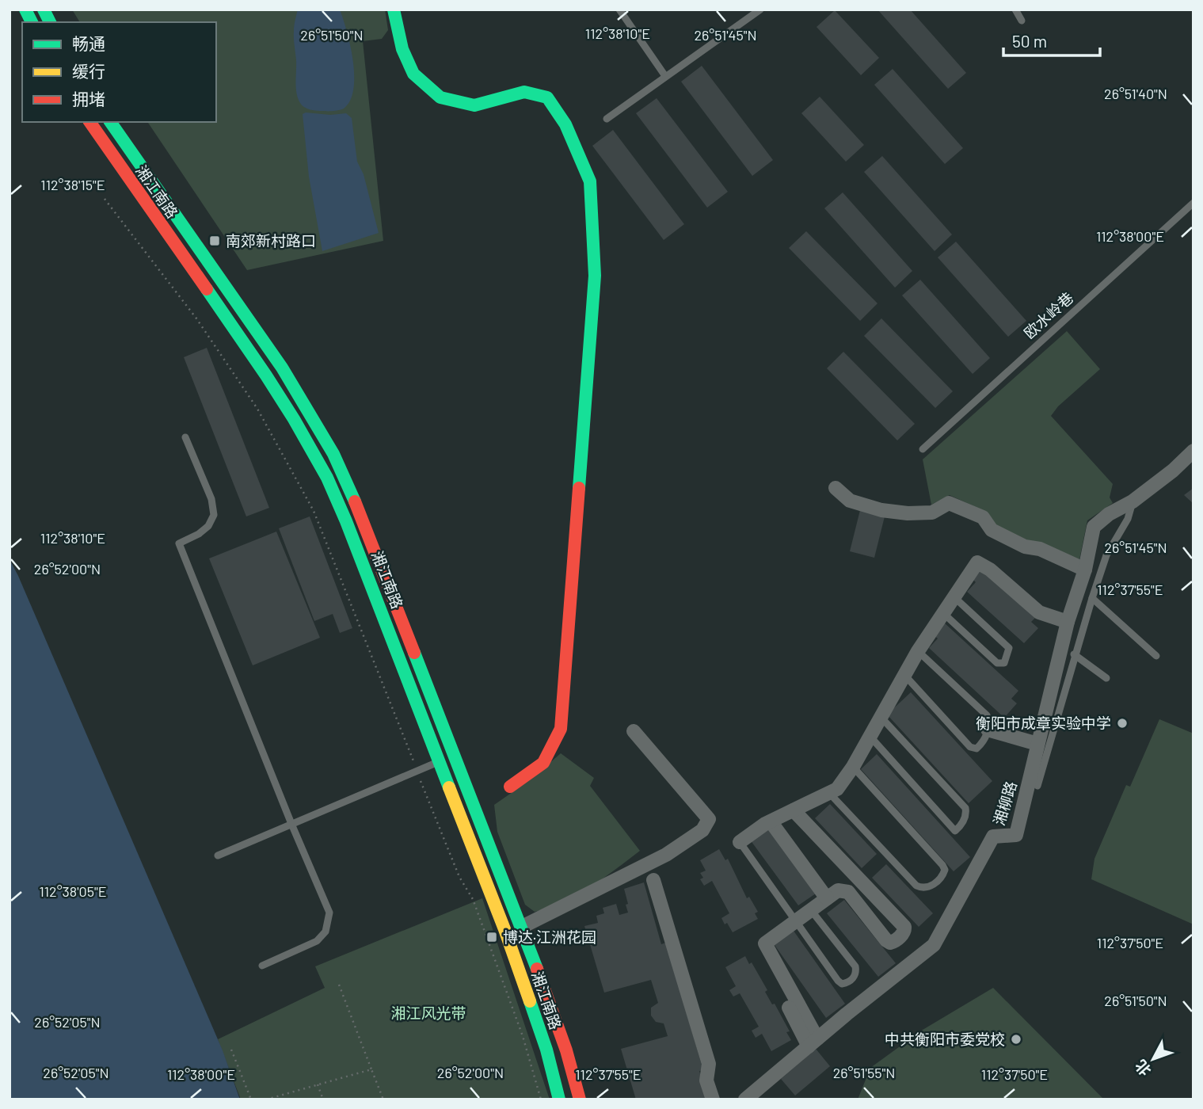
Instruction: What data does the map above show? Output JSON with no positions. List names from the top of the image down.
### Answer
{
  "streets": {
    "main road": ["湘江南路"],
    "street": ["湘柳路"],
    "lane": ["欧水岭巷"]
  },
  "parks": ["湘江风光带"],
  "places": {
    "transit": ["南郊新村路口", "博达·江洲花园"],
    "other": ["衡阳市成章实验中学", "中共衡阳市委党校"]
  },
  "legend": ["畅通", "缓行", "拥堵"],
  "scale_bar": "50 m",
  "north": "bottom left",
  "coordinates": [
    "112°38'10\"E",
    "26°51'50\"N",
    "26°51'45\"N",
    "26°51'40\"N",
    "112°38'15\"E",
    "112°38'00\"E",
    "26°52'00\"N",
    "112°37'55\"E",
    "112°38'05\"E",
    "112°37'50\"E",
    "26°52'05\"N",
    "26°51'55\"N"
  ]
}
